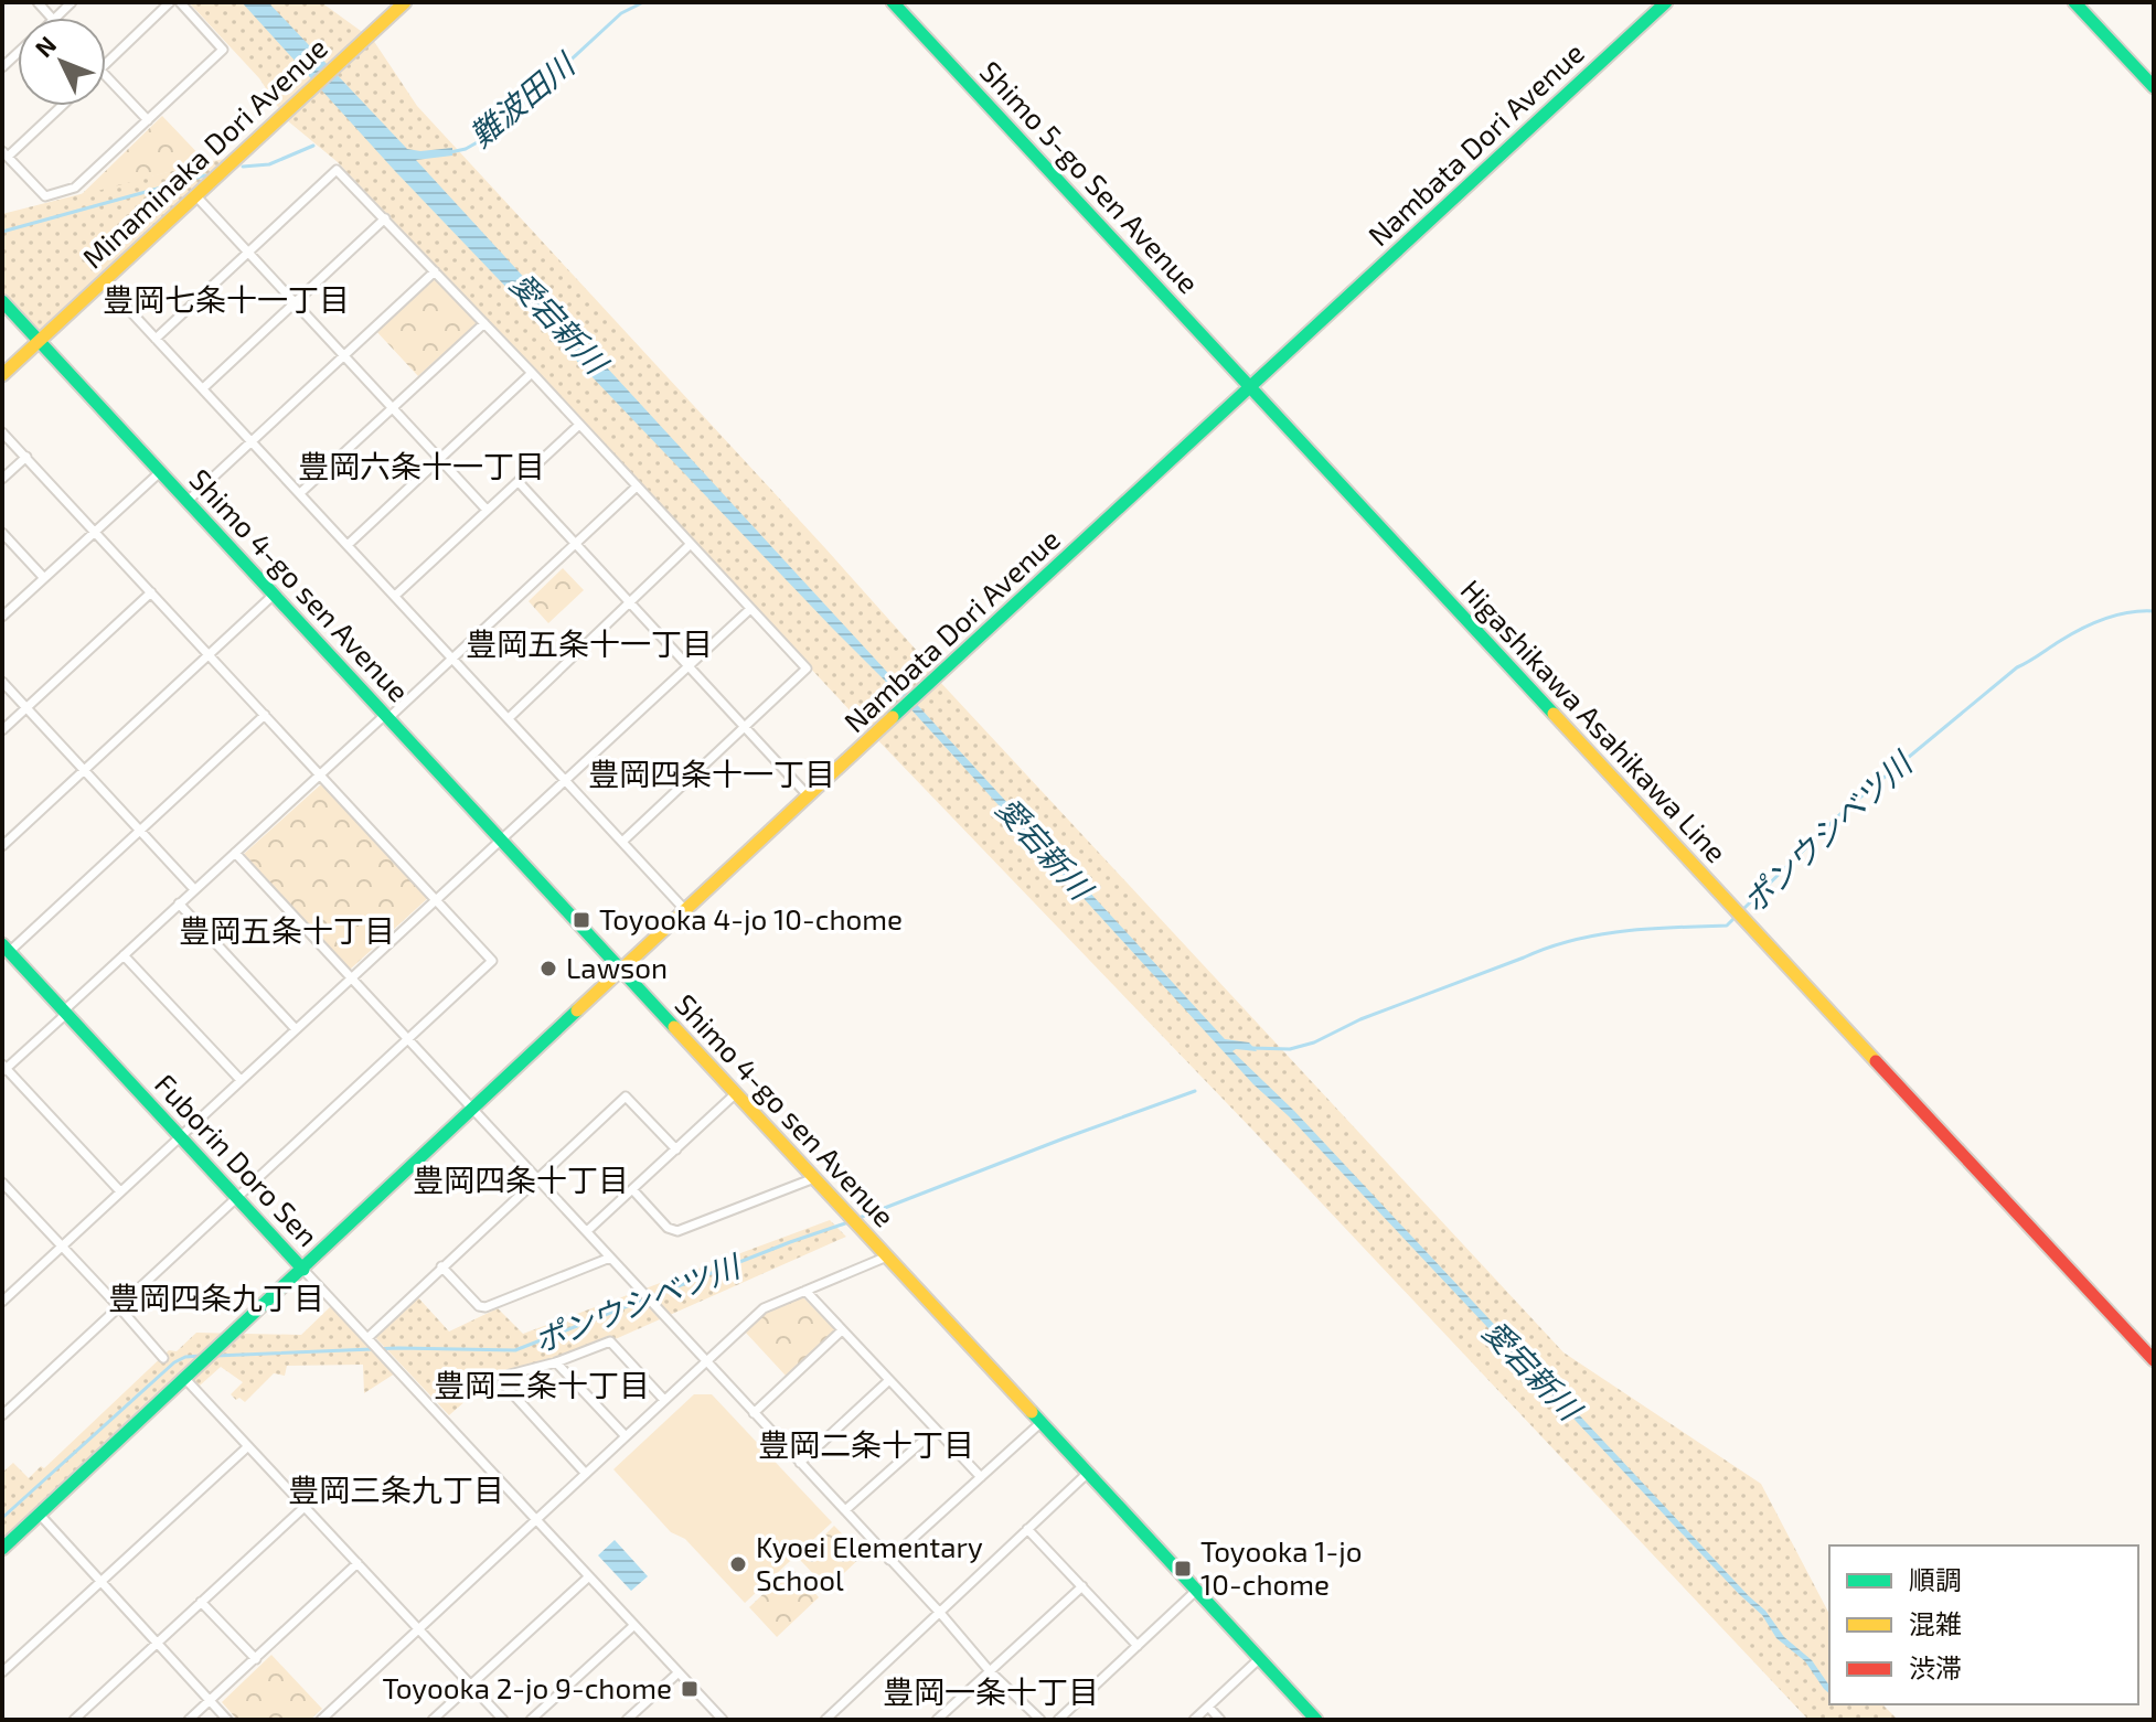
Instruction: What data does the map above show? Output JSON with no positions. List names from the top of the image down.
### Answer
{
  "streets": {
    "street": [
      "Nambata Dori Avenue",
      "Minaminaka Dori Avenue",
      "Shimo 5-go Sen Avenue",
      "Shimo 4-go sen Avenue",
      "Higashikawa Asahikawa Line",
      "Fuborin Doro Sen"
    ]
  },
  "crossings": [
    ["Nambata Dori Avenue", "Shimo 5-go Sen Avenue"],
    ["Nambata Dori Avenue", "Shimo 4-go sen Avenue"],
    ["Nambata Dori Avenue", "Higashikawa Asahikawa Line"],
    ["Nambata Dori Avenue", "Fuborin Doro Sen"],
    ["Minaminaka Dori Avenue", "Shimo 4-go sen Avenue"],
    ["Shimo 5-go Sen Avenue", "Higashikawa Asahikawa Line"]
  ],
  "districts": [
    "豊岡七条十一丁目",
    "豊岡六条十一丁目",
    "豊岡五条十一丁目",
    "豊岡四条十一丁目",
    "豊岡五条十丁目",
    "豊岡四条十丁目",
    "豊岡四条九丁目",
    "豊岡三条十丁目",
    "豊岡二条十丁目",
    "豊岡三条九丁目",
    "豊岡一条十丁目"
  ],
  "water": ["難波田川", "愛宕新川", "ポンウシベツ川"],
  "places": {
    "transit": ["Toyooka 4-jo 10-chome", "Toyooka 1-jo 10-chome", "Toyooka 2-jo 9-chome"],
    "other": ["Lawson", "Kyoei Elementary School"]
  },
  "legend": ["順調", "混雑", "渋滞"],
  "north": "top left"
}
